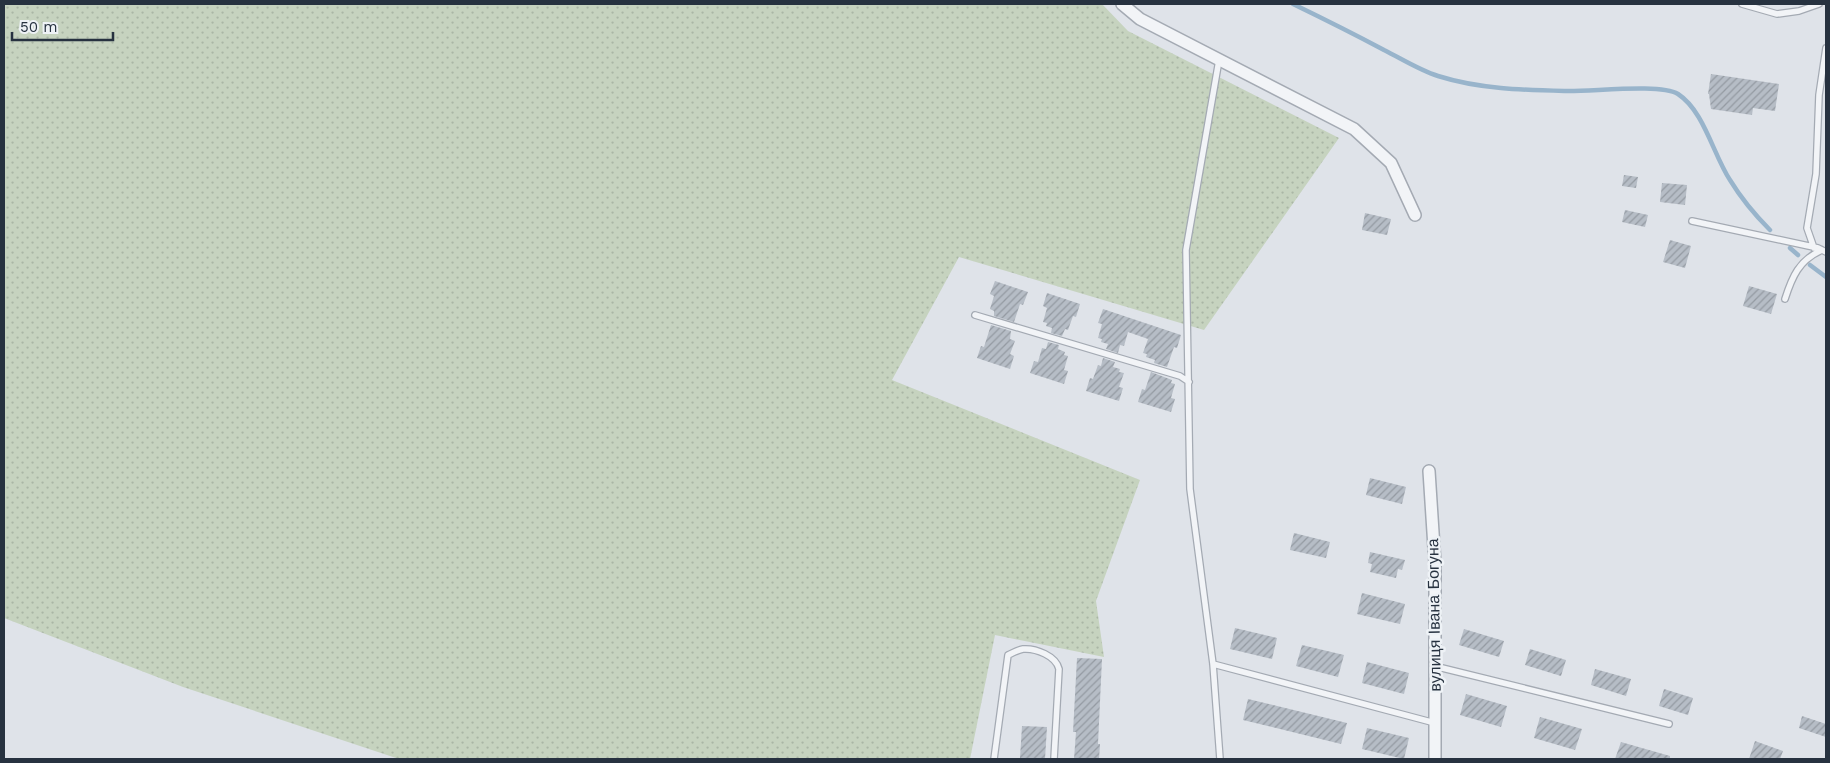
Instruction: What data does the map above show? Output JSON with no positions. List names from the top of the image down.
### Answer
{
  "streets": {
    "street": ["вулиця Івана Богуна"]
  },
  "scale_bar": "50 m"
}
